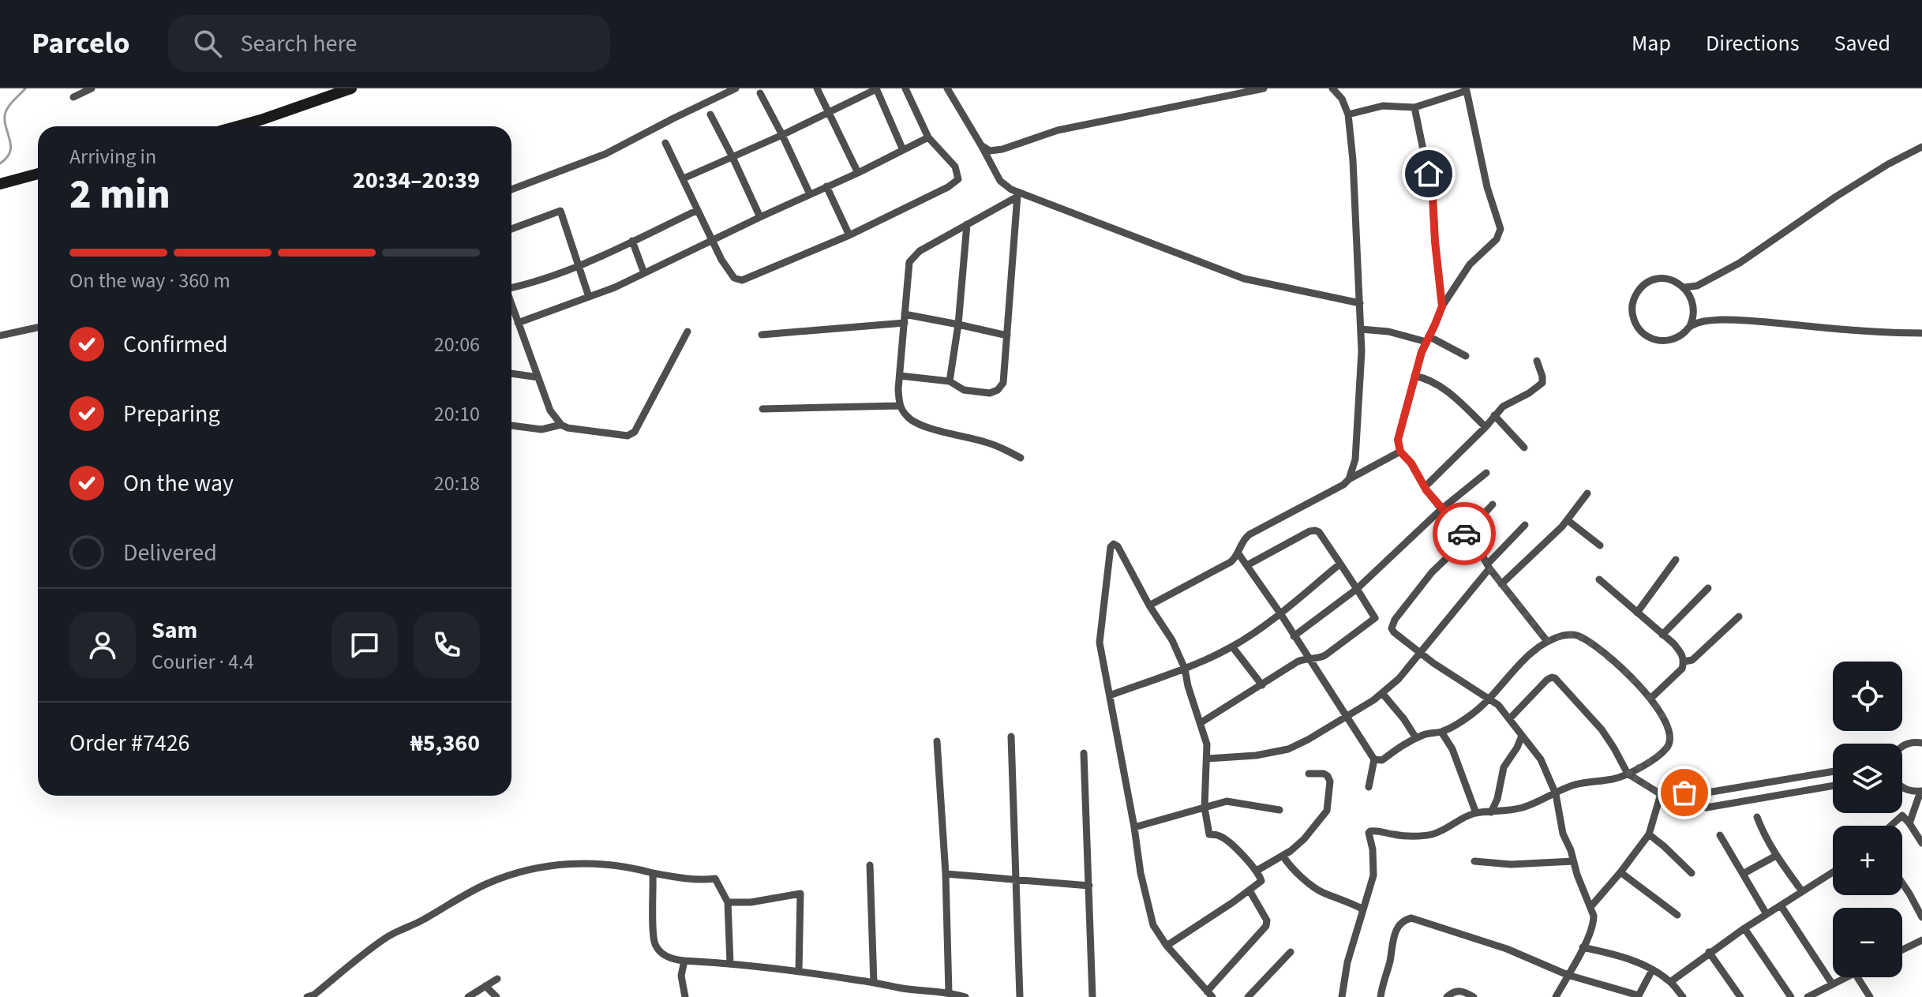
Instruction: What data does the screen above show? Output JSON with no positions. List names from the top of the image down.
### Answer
{
  "page": {
    "header": "Parcelo",
    "search": "Search here",
    "nav": ["Map", "Directions", "Saved"],
    "heading": ["2 min", "Arriving in", "20:34–20:39"],
    "panel": [
      "Sam",
      "Courier · 4.4",
      "Order #7426",
      "₦5,360"
    ],
    "bar": "On the way · 360 m",
    "list": [
      ["Confirmed", "20:06"],
      ["Preparing", "20:10"],
      ["On the way", "20:18"],
      "Delivered"
    ],
    "map_buttons": ["+", "−"]
  }
}
